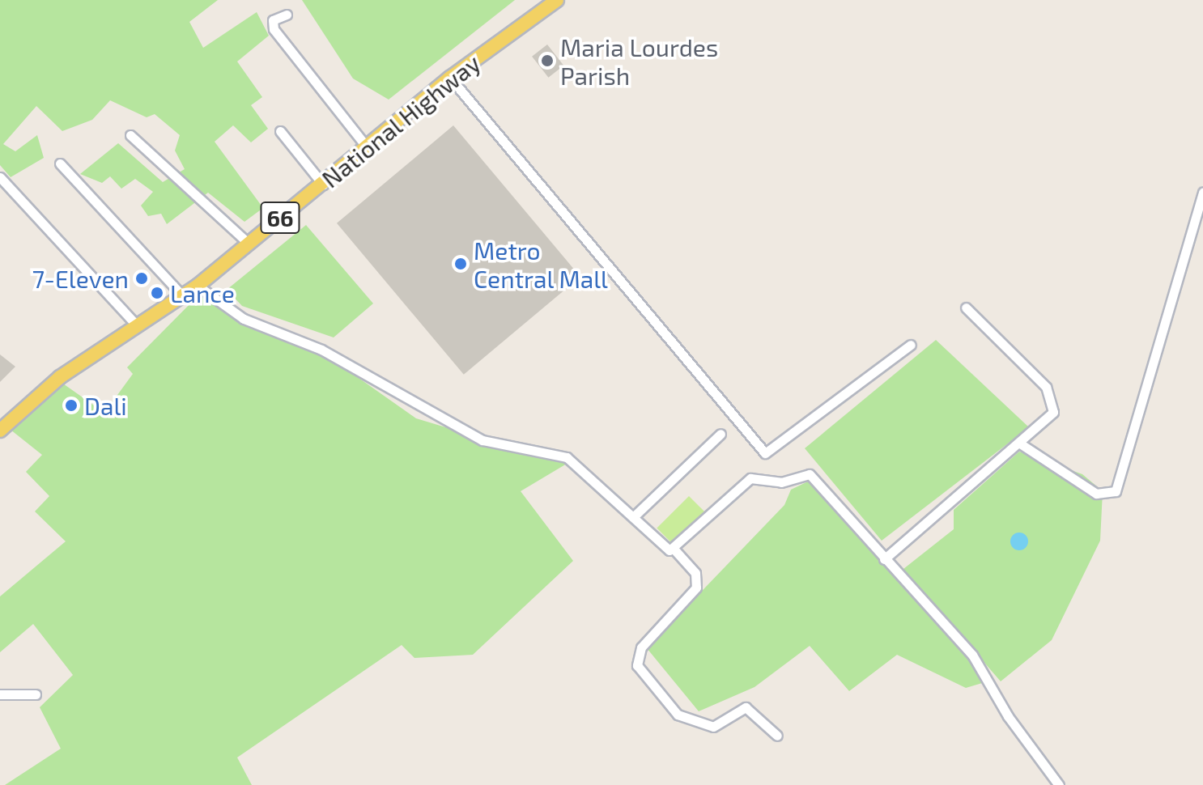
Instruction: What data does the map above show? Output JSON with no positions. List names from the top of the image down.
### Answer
{
  "streets": {
    "main road": ["National Highway", "66"]
  },
  "places": [
    "Maria Lourdes Parish",
    "Metro Central Mall",
    "7-Eleven",
    "Lance",
    "Dali"
  ]
}
